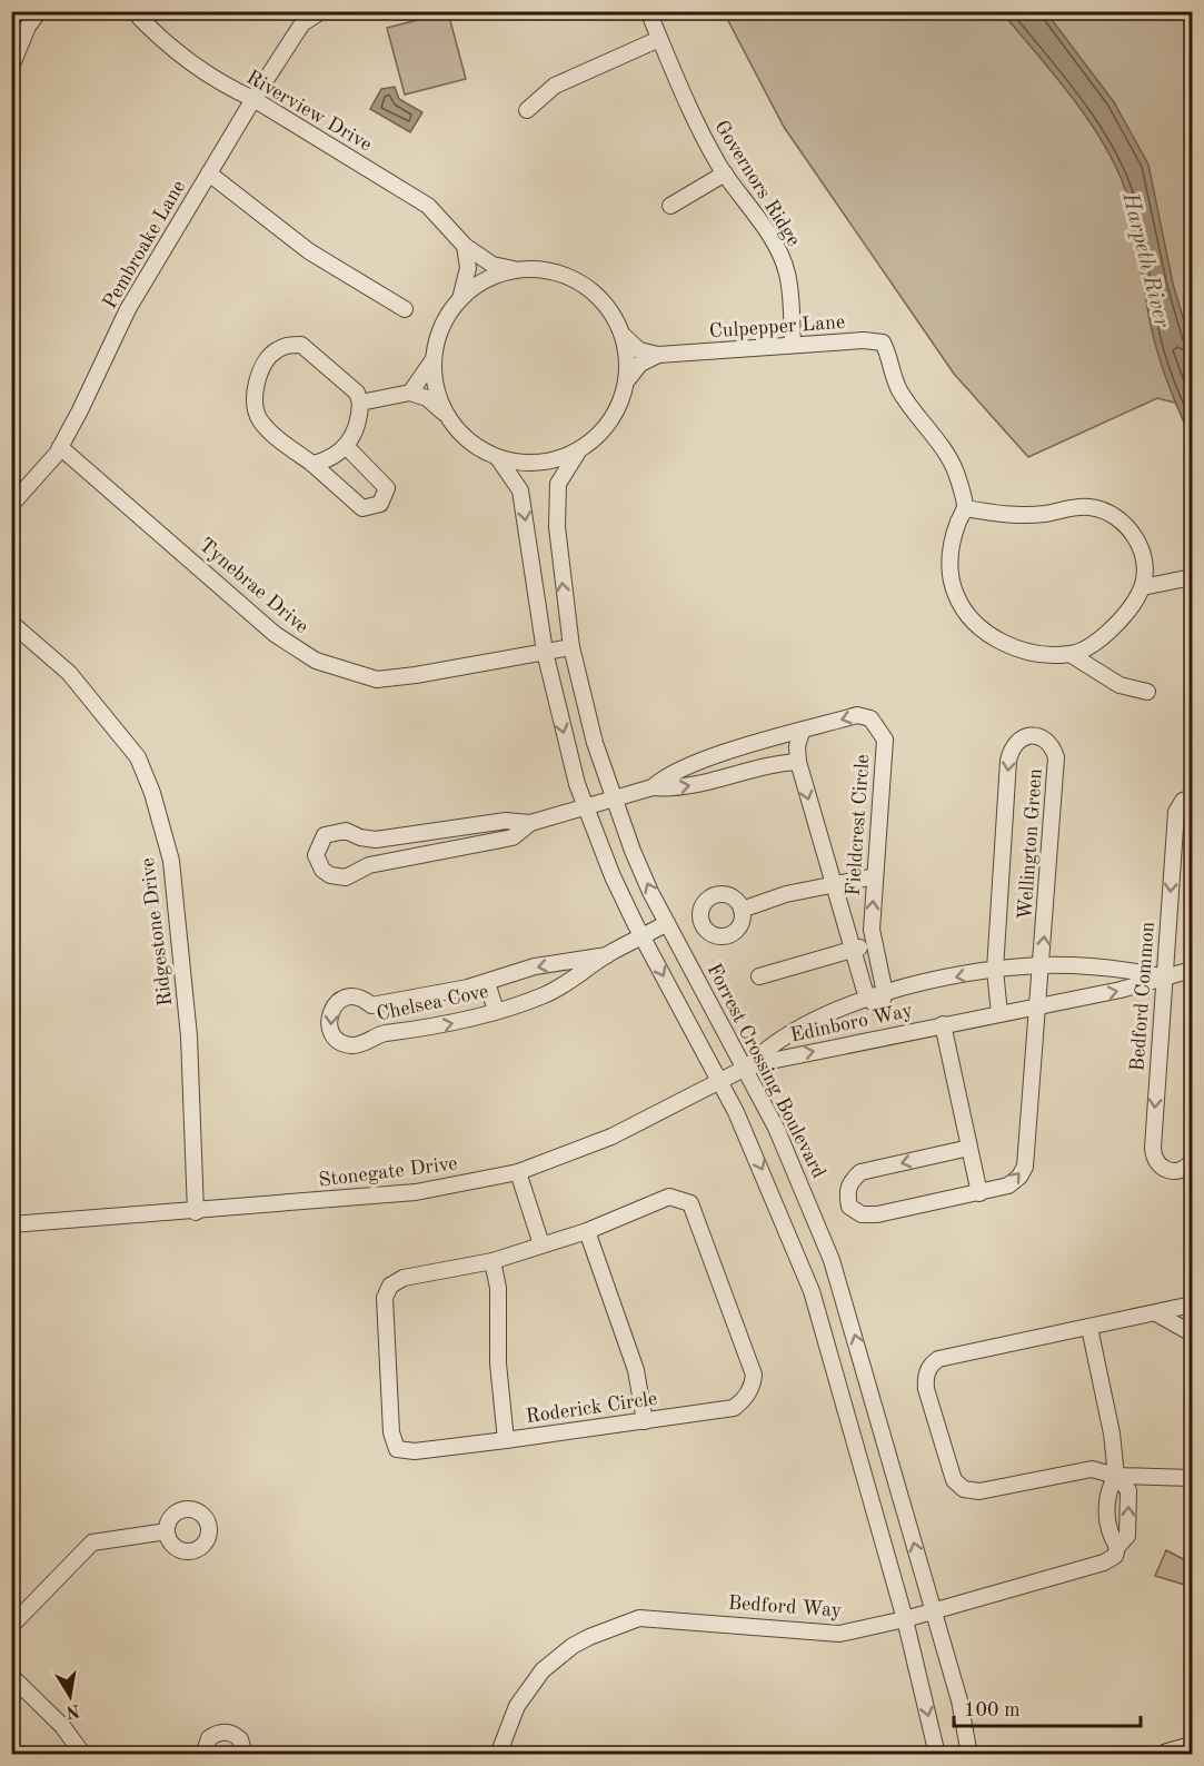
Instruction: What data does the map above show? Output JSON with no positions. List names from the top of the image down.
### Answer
{
  "streets": {
    "street": [
      "Riverview Drive",
      "Governors Ridge",
      "Pembroake Lane",
      "Culpepper Lane",
      "Tynebrae Drive",
      "Fieldcrest Circle",
      "Wellington Green",
      "Ridgestone Drive",
      "Bedford Common",
      "Chelsea Cove",
      "Edinboro Way",
      "Forrest Crossing Boulevard",
      "Stonegate Drive",
      "Roderick Circle",
      "Bedford Way"
    ]
  },
  "crossings": [
    ["Riverview Drive", "Pembroake Lane"],
    ["Riverview Drive", "Forrest Crossing Boulevard"],
    ["Governors Ridge", "Culpepper Lane"],
    ["Pembroake Lane", "Tynebrae Drive"],
    ["Tynebrae Drive", "Forrest Crossing Boulevard"],
    ["Fieldcrest Circle", "Edinboro Way"],
    ["Fieldcrest Circle", "Forrest Crossing Boulevard"],
    ["Wellington Green", "Edinboro Way"],
    ["Ridgestone Drive", "Stonegate Drive"],
    ["Bedford Common", "Edinboro Way"],
    ["Chelsea Cove", "Forrest Crossing Boulevard"],
    ["Edinboro Way", "Forrest Crossing Boulevard"],
    ["Edinboro Way", "Stonegate Drive"],
    ["Forrest Crossing Boulevard", "Stonegate Drive"],
    ["Forrest Crossing Boulevard", "Bedford Way"]
  ],
  "one_way": ["Bedford Common"],
  "water": ["Harpeth River"],
  "scale_bar": "100 m",
  "north": "bottom"
}
